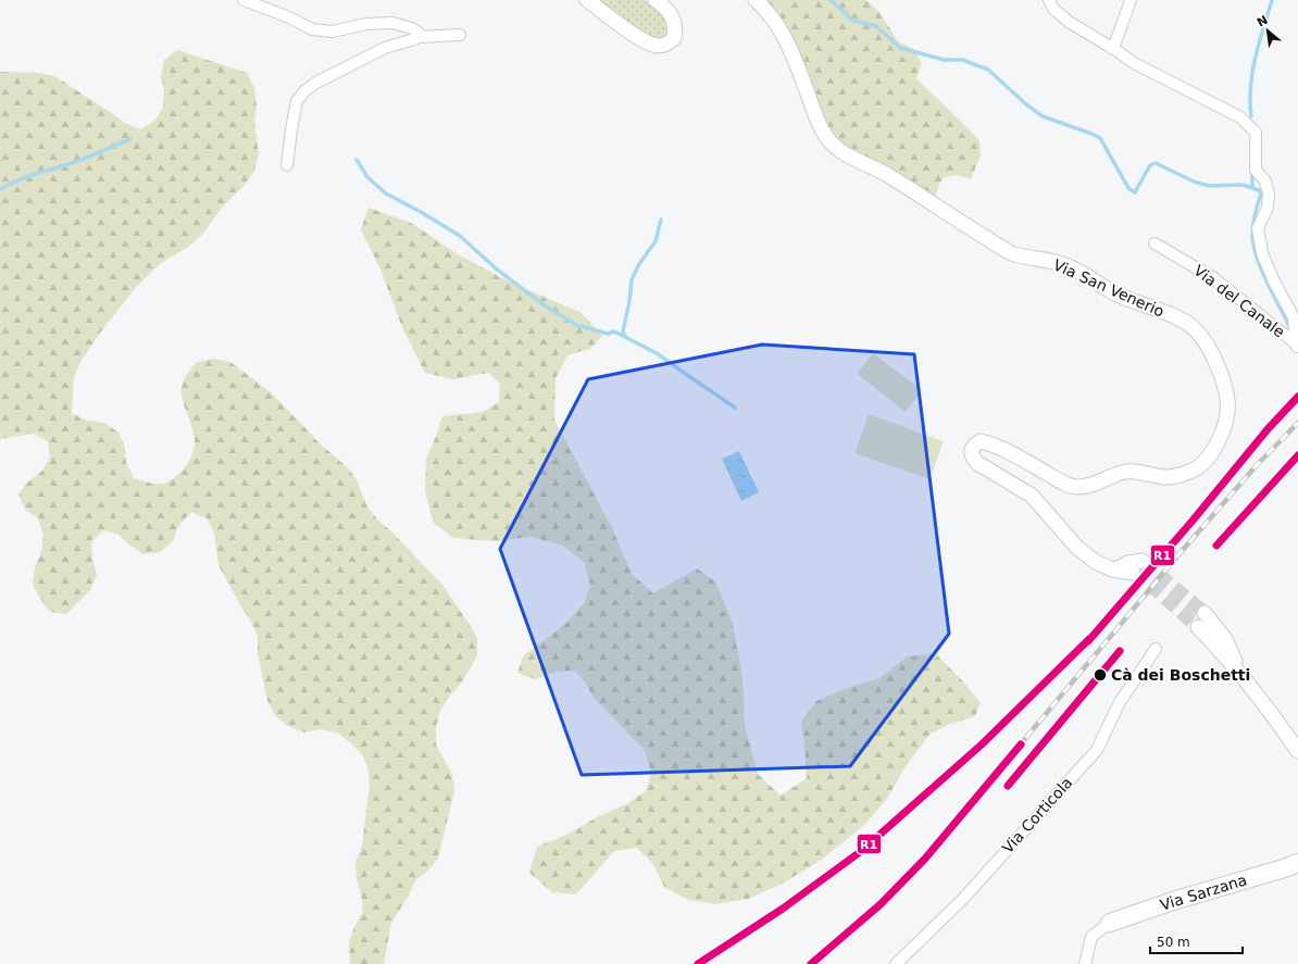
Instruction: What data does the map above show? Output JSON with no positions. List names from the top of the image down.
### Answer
{
  "streets": {
    "main road": ["Via Sarzana"],
    "street": ["Via San Venerio", "Via del Canale", "Via Corticola"]
  },
  "places": ["Cà dei Boschetti"],
  "lines": ["transit line R1"],
  "scale_bar": "50 m",
  "north": "top left"
}
